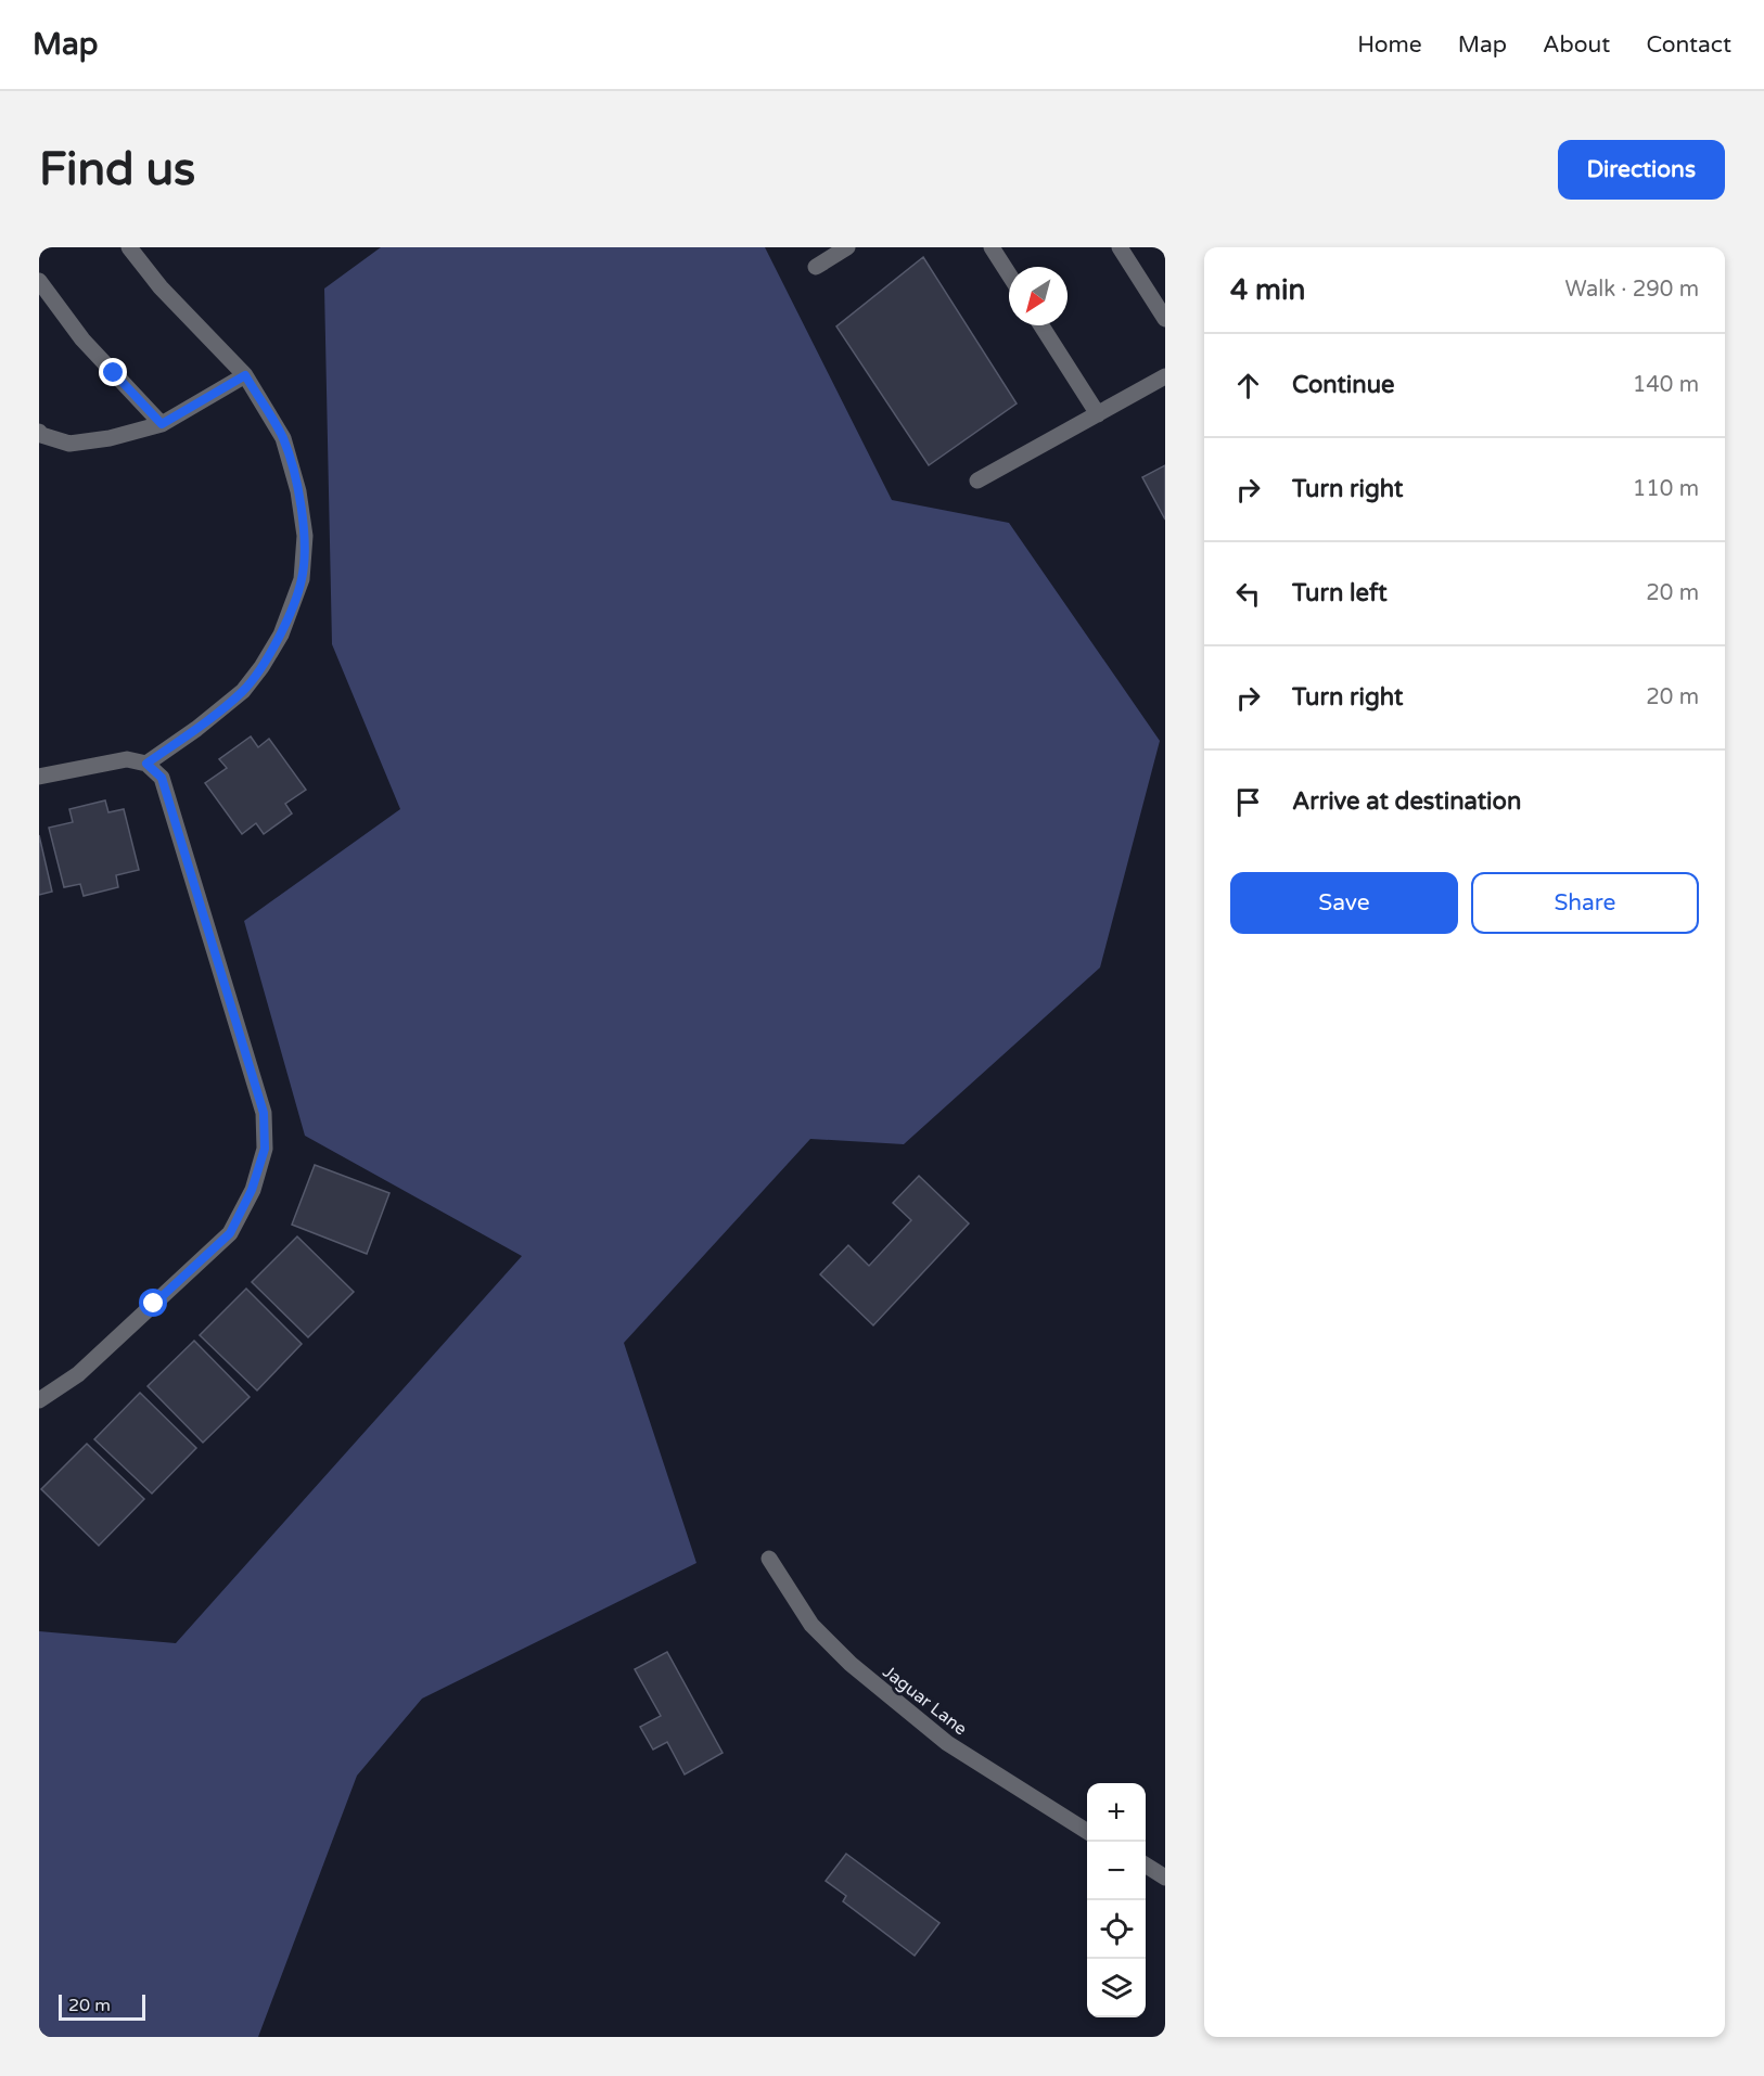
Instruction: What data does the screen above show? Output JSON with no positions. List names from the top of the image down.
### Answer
{
  "streets": {
    "street": ["Jaguar Lane"]
  },
  "scale_bar": "20 m",
  "north": "bottom left",
  "page": {
    "header": "Map",
    "nav": [
      "Home",
      "Map",
      "About",
      "Contact"
    ],
    "buttons": [
      "Directions",
      ["Save", "Share"]
    ],
    "title": "Find us",
    "heading": ["4 min", "Walk · 290 m"],
    "list": [
      ["Continue", "140 m"],
      ["Turn right", "110 m"],
      ["Turn left", "20 m"],
      ["Turn right", "20 m"],
      "Arrive at destination"
    ],
    "map_buttons": ["+", "−"],
    "scale": "20 m"
  }
}
